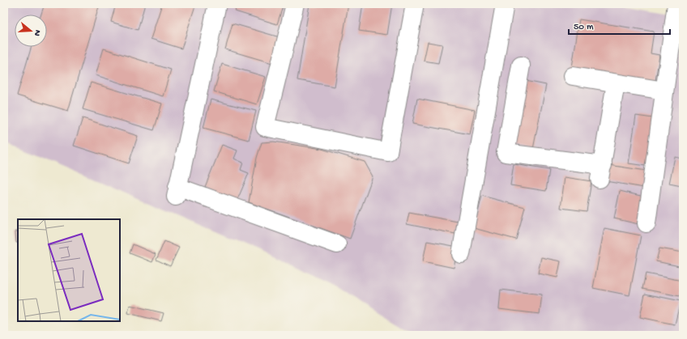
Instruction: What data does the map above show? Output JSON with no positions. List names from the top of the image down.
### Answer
{
  "scale_bar": "50 m",
  "north": "right"
}
